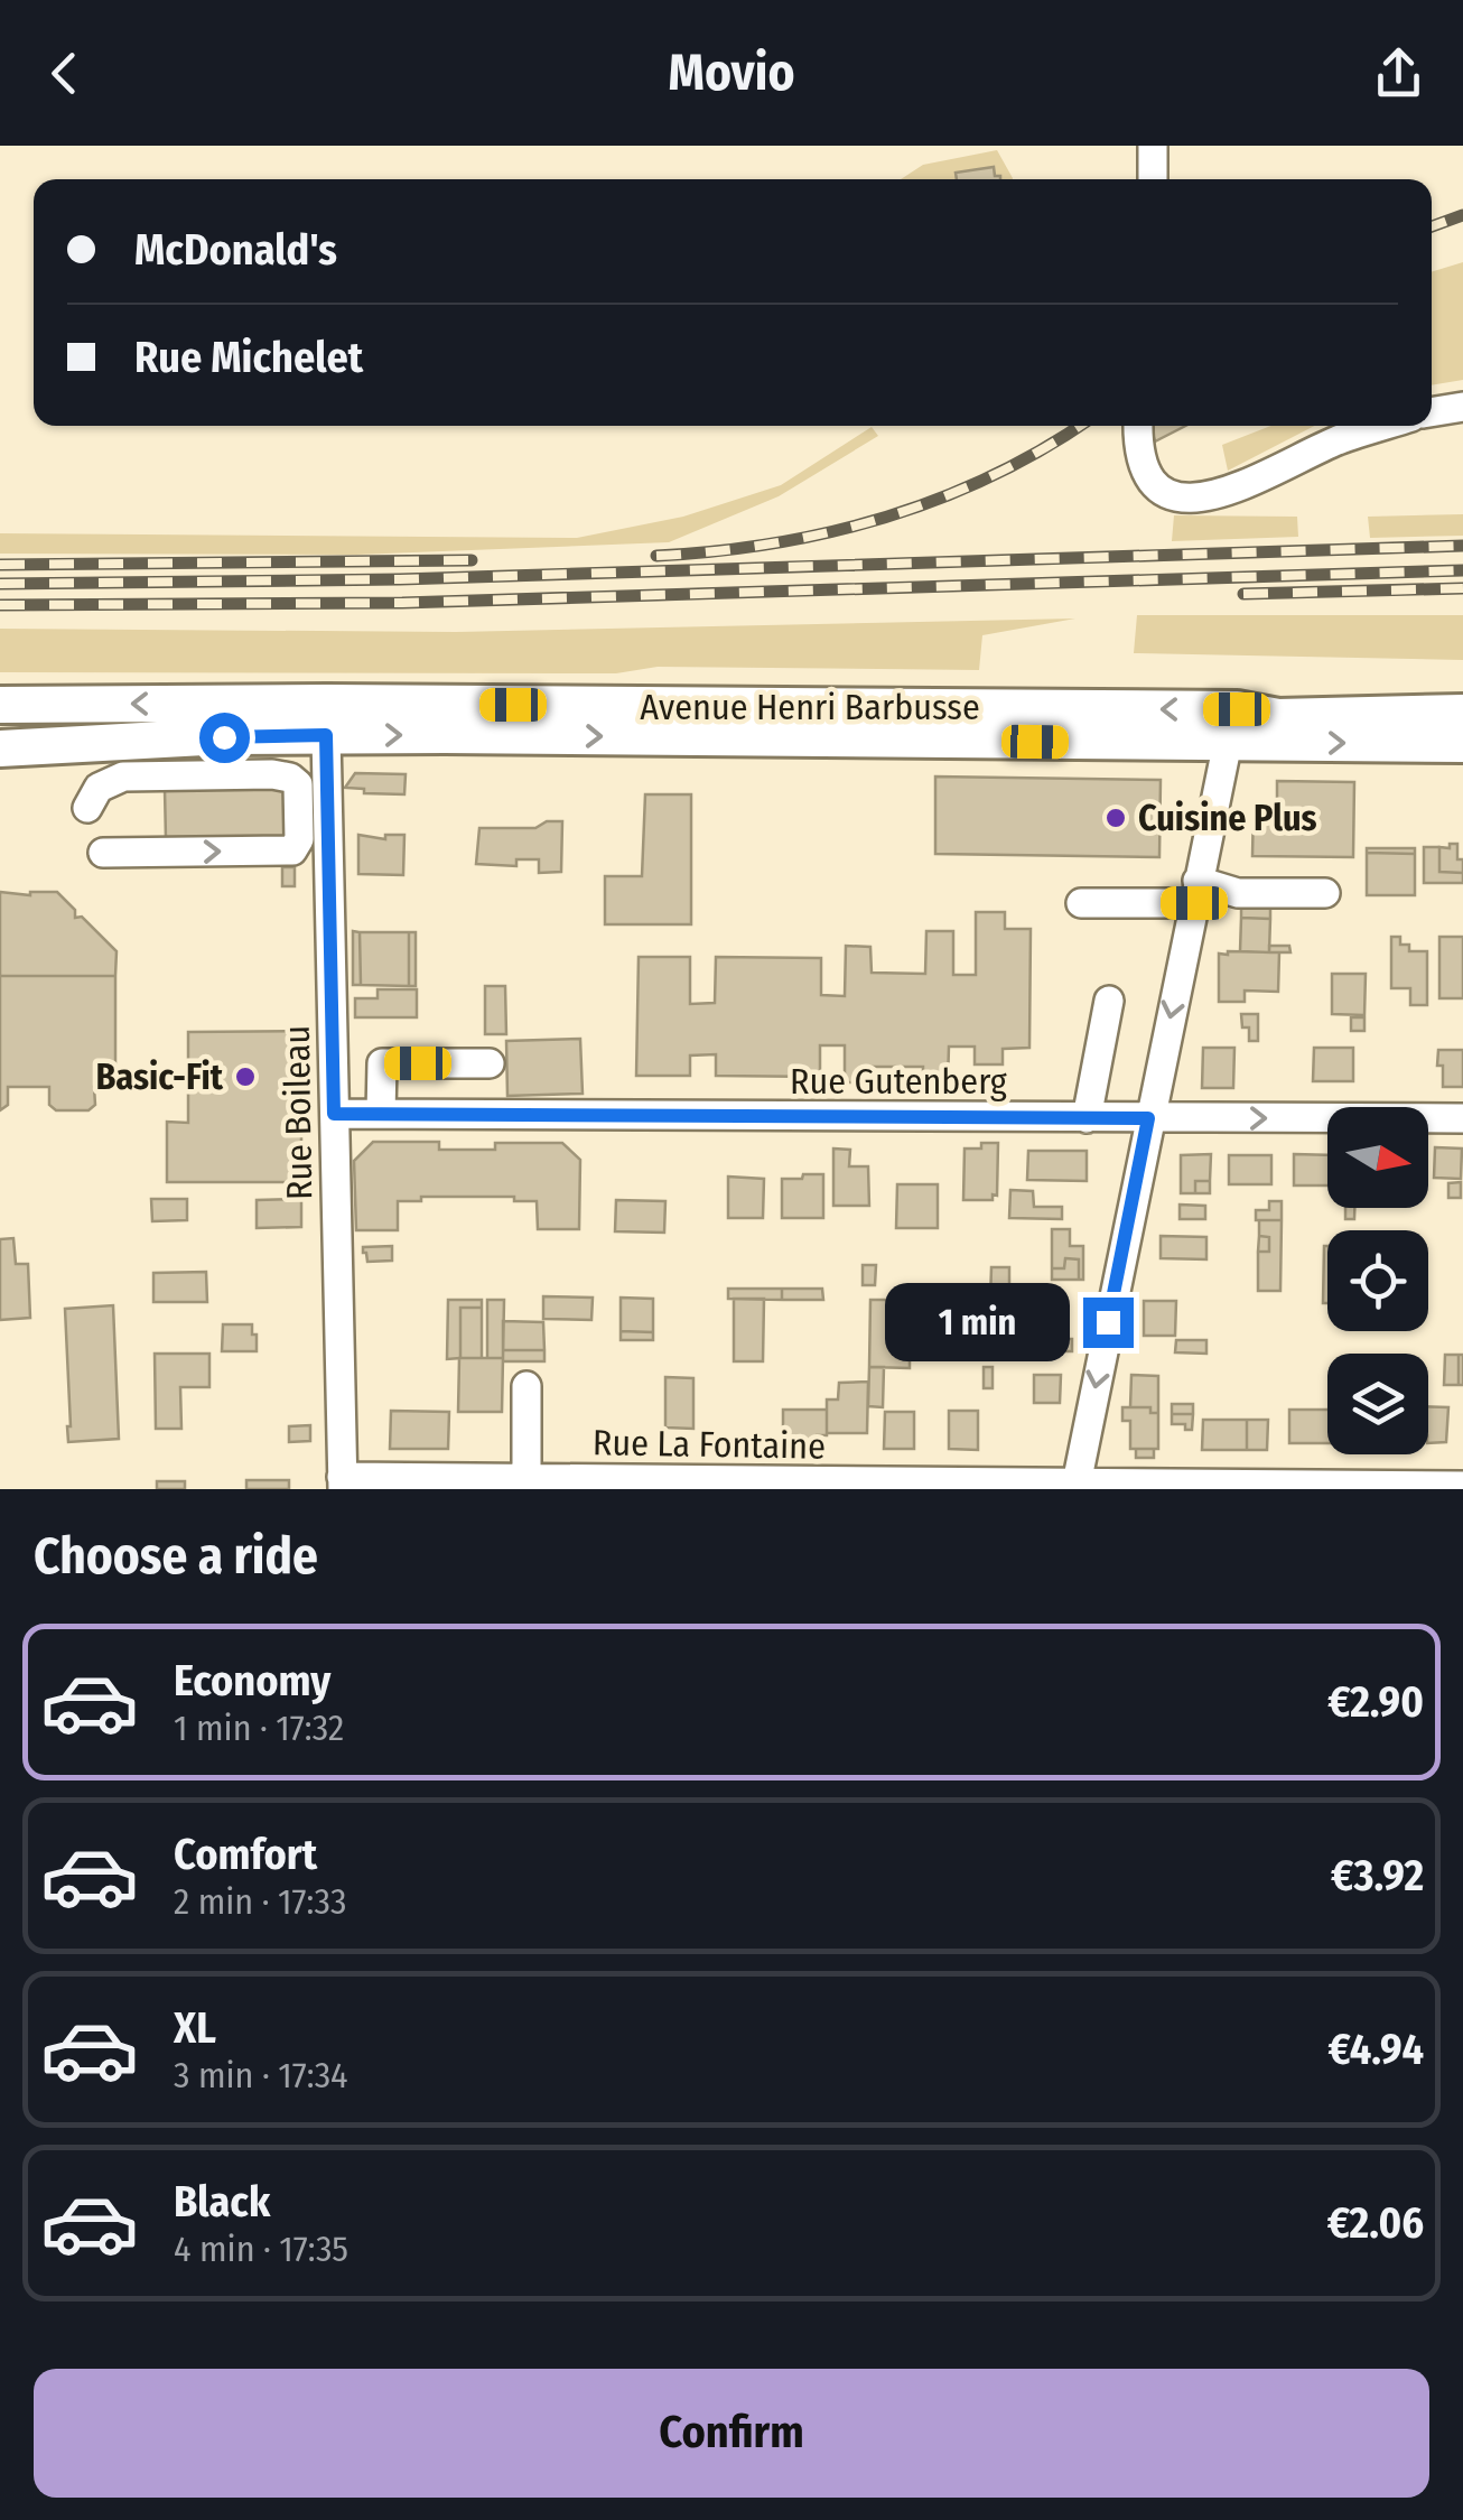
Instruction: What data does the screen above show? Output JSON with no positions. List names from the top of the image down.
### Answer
{
  "streets": {
    "main road": ["Avenue Henri Barbusse"],
    "street": ["Rue Gutenberg", "Rue Boileau", "Rue La Fontaine"]
  },
  "crossings": [
    ["Rue Gutenberg", "Rue Boileau"],
    ["Rue Boileau", "Rue La Fontaine"]
  ],
  "places": ["Cuisine Plus", "Basic-Fit"],
  "north": "right",
  "page": {
    "header": "Movio",
    "banner": ["McDonald's", "Rue Michelet"],
    "bubble": "1 min",
    "heading": "Choose a ride",
    "list": [
      {
        "name": "Economy",
        "note": "1 min · 17:32",
        "value": "€2.90"
      },
      {
        "name": "Comfort",
        "note": "2 min · 17:33",
        "value": "€3.92"
      },
      {
        "name": "XL",
        "note": "3 min · 17:34",
        "value": "€4.94"
      },
      {
        "name": "Black",
        "note": "4 min · 17:35",
        "value": "€2.06"
      }
    ],
    "buttons": "Confirm"
  }
}
